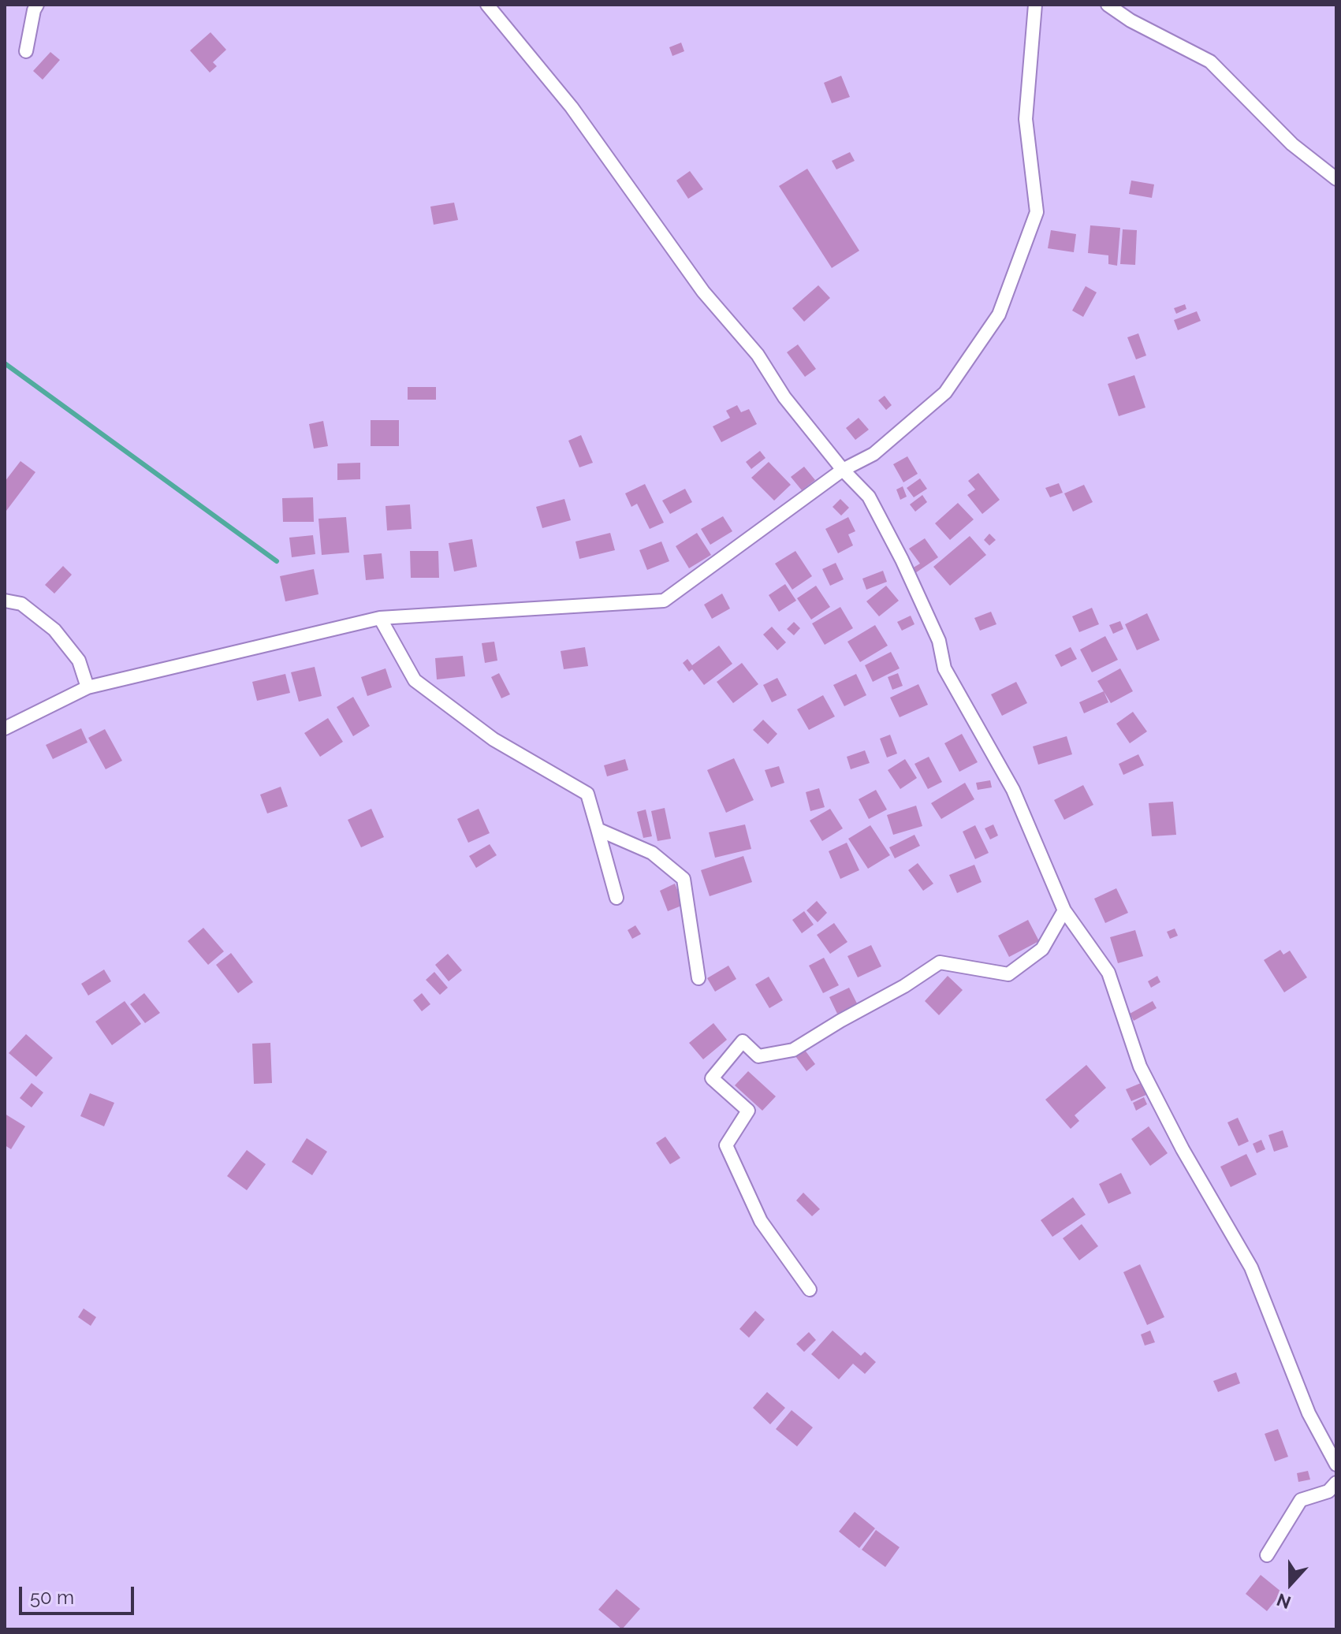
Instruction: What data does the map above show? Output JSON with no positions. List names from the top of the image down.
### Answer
{
  "scale_bar": "50 m",
  "north": "bottom"
}
